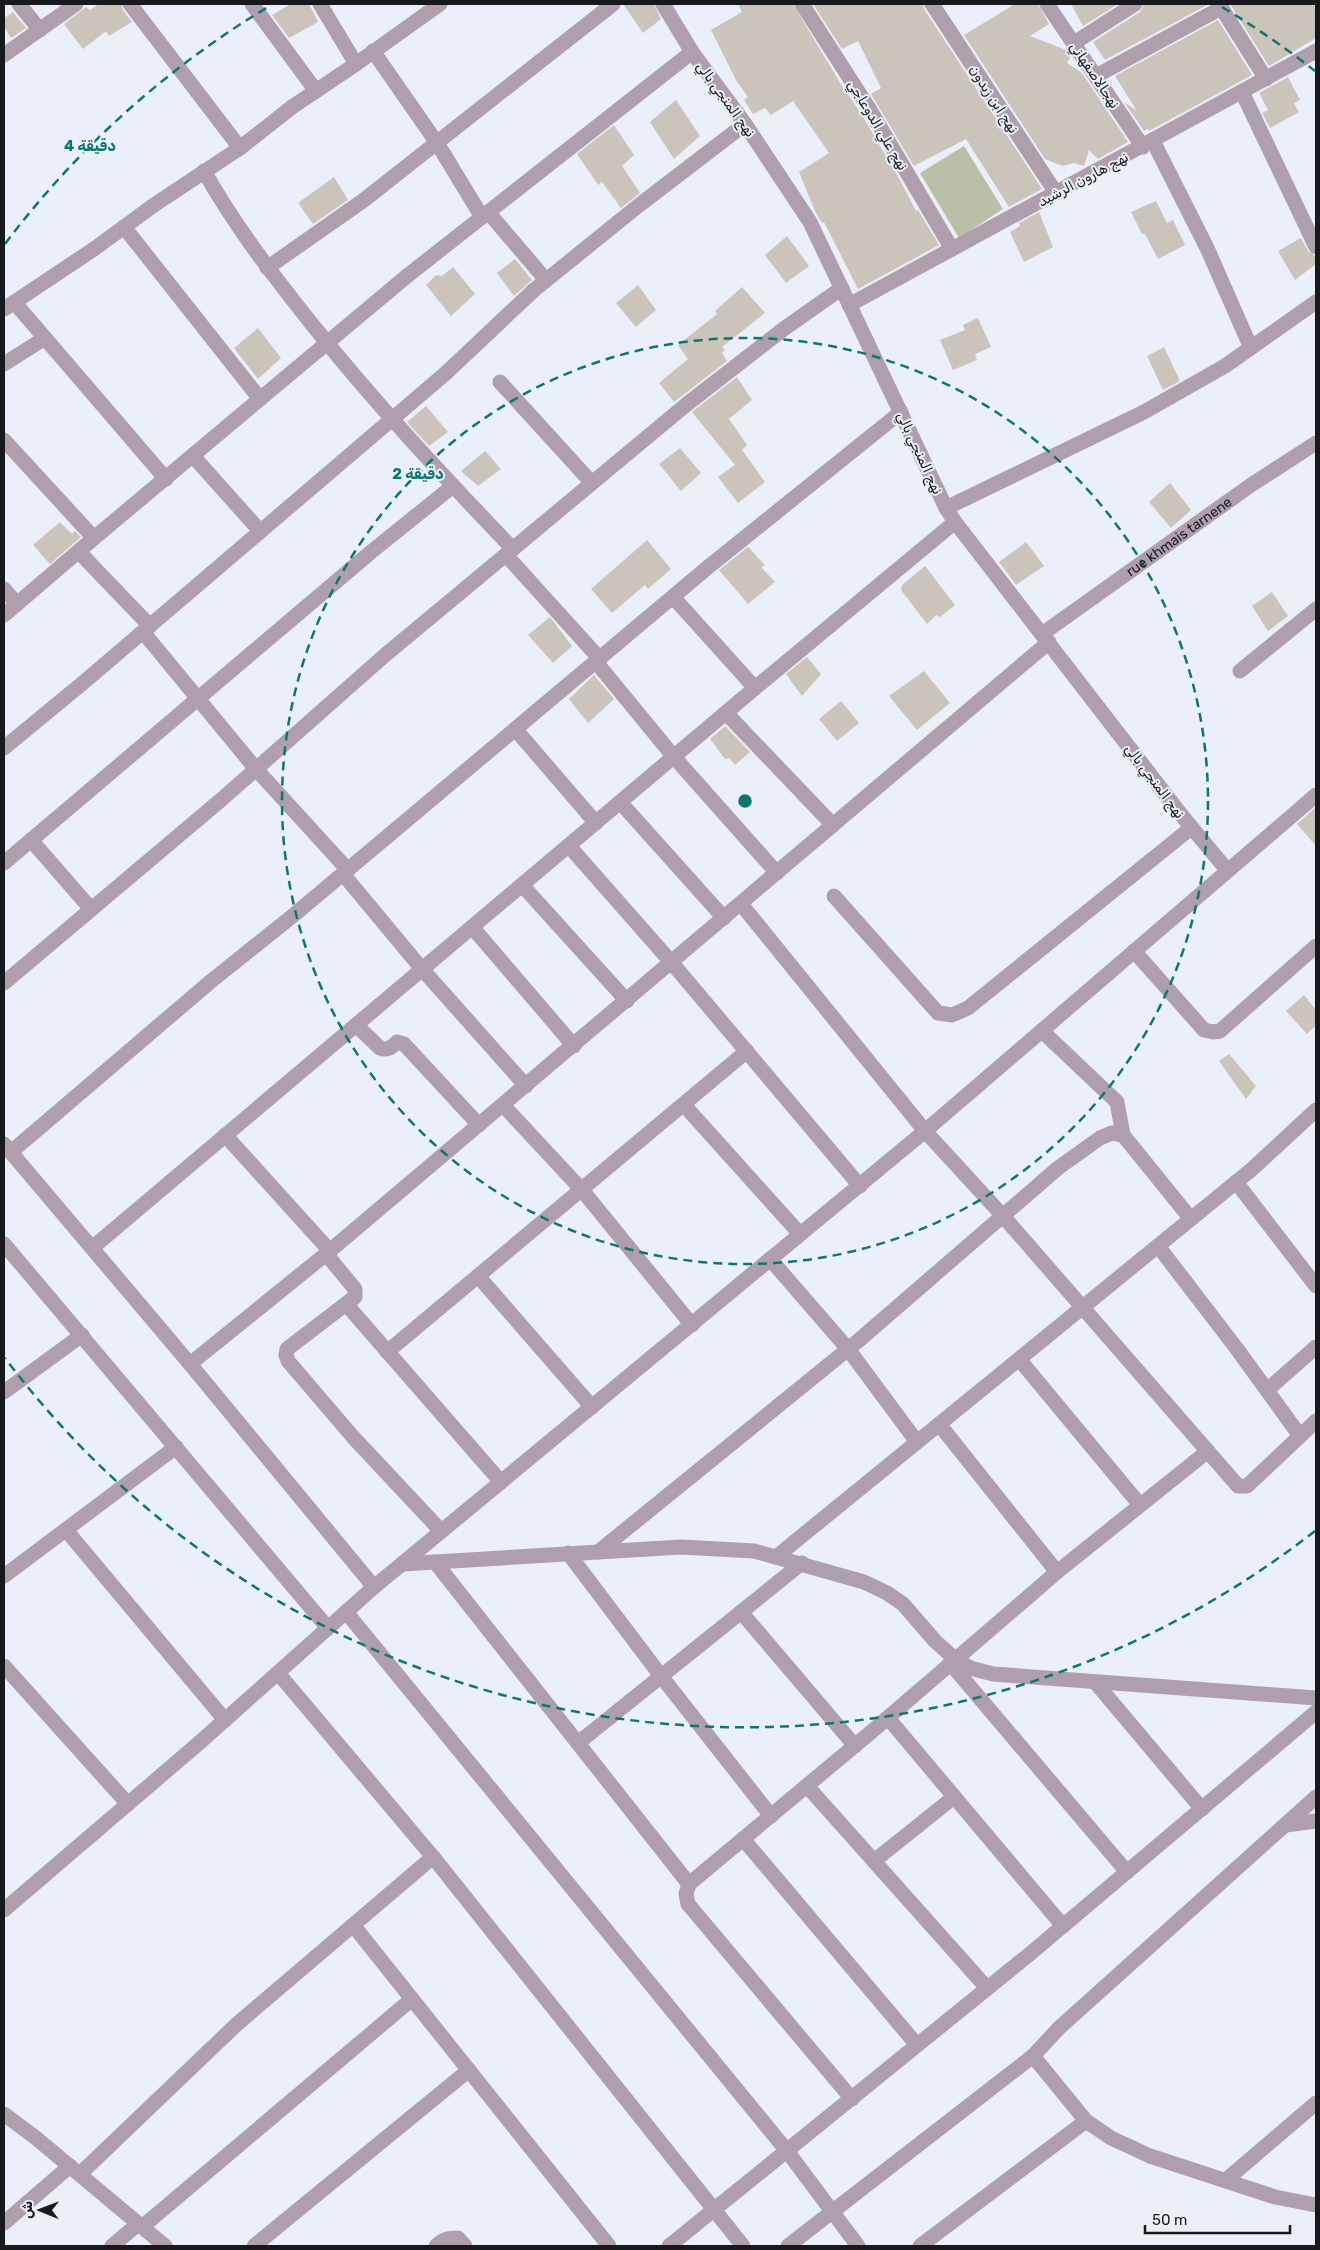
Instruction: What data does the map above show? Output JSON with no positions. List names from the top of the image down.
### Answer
{
  "streets": {
    "street": [
      "نهجالاصفهاني",
      "نهج المنجي بالي",
      "نهج ابن زيدون",
      "نهج علي الدوعاجي",
      "نهج هارون الرشيد",
      "rue khmais tarnene"
    ]
  },
  "crossings": [
    ["نهجالاصفهاني", "نهج هارون الرشيد"],
    ["نهج المنجي بالي", "نهج هارون الرشيد"],
    ["نهج المنجي بالي", "rue khmais tarnene"],
    ["نهج ابن زيدون", "نهج هارون الرشيد"],
    ["نهج علي الدوعاجي", "نهج هارون الرشيد"]
  ],
  "scale_bar": "50 m",
  "north": "left",
  "rings": ["4 دقيقة", "2 دقيقة"]
}
